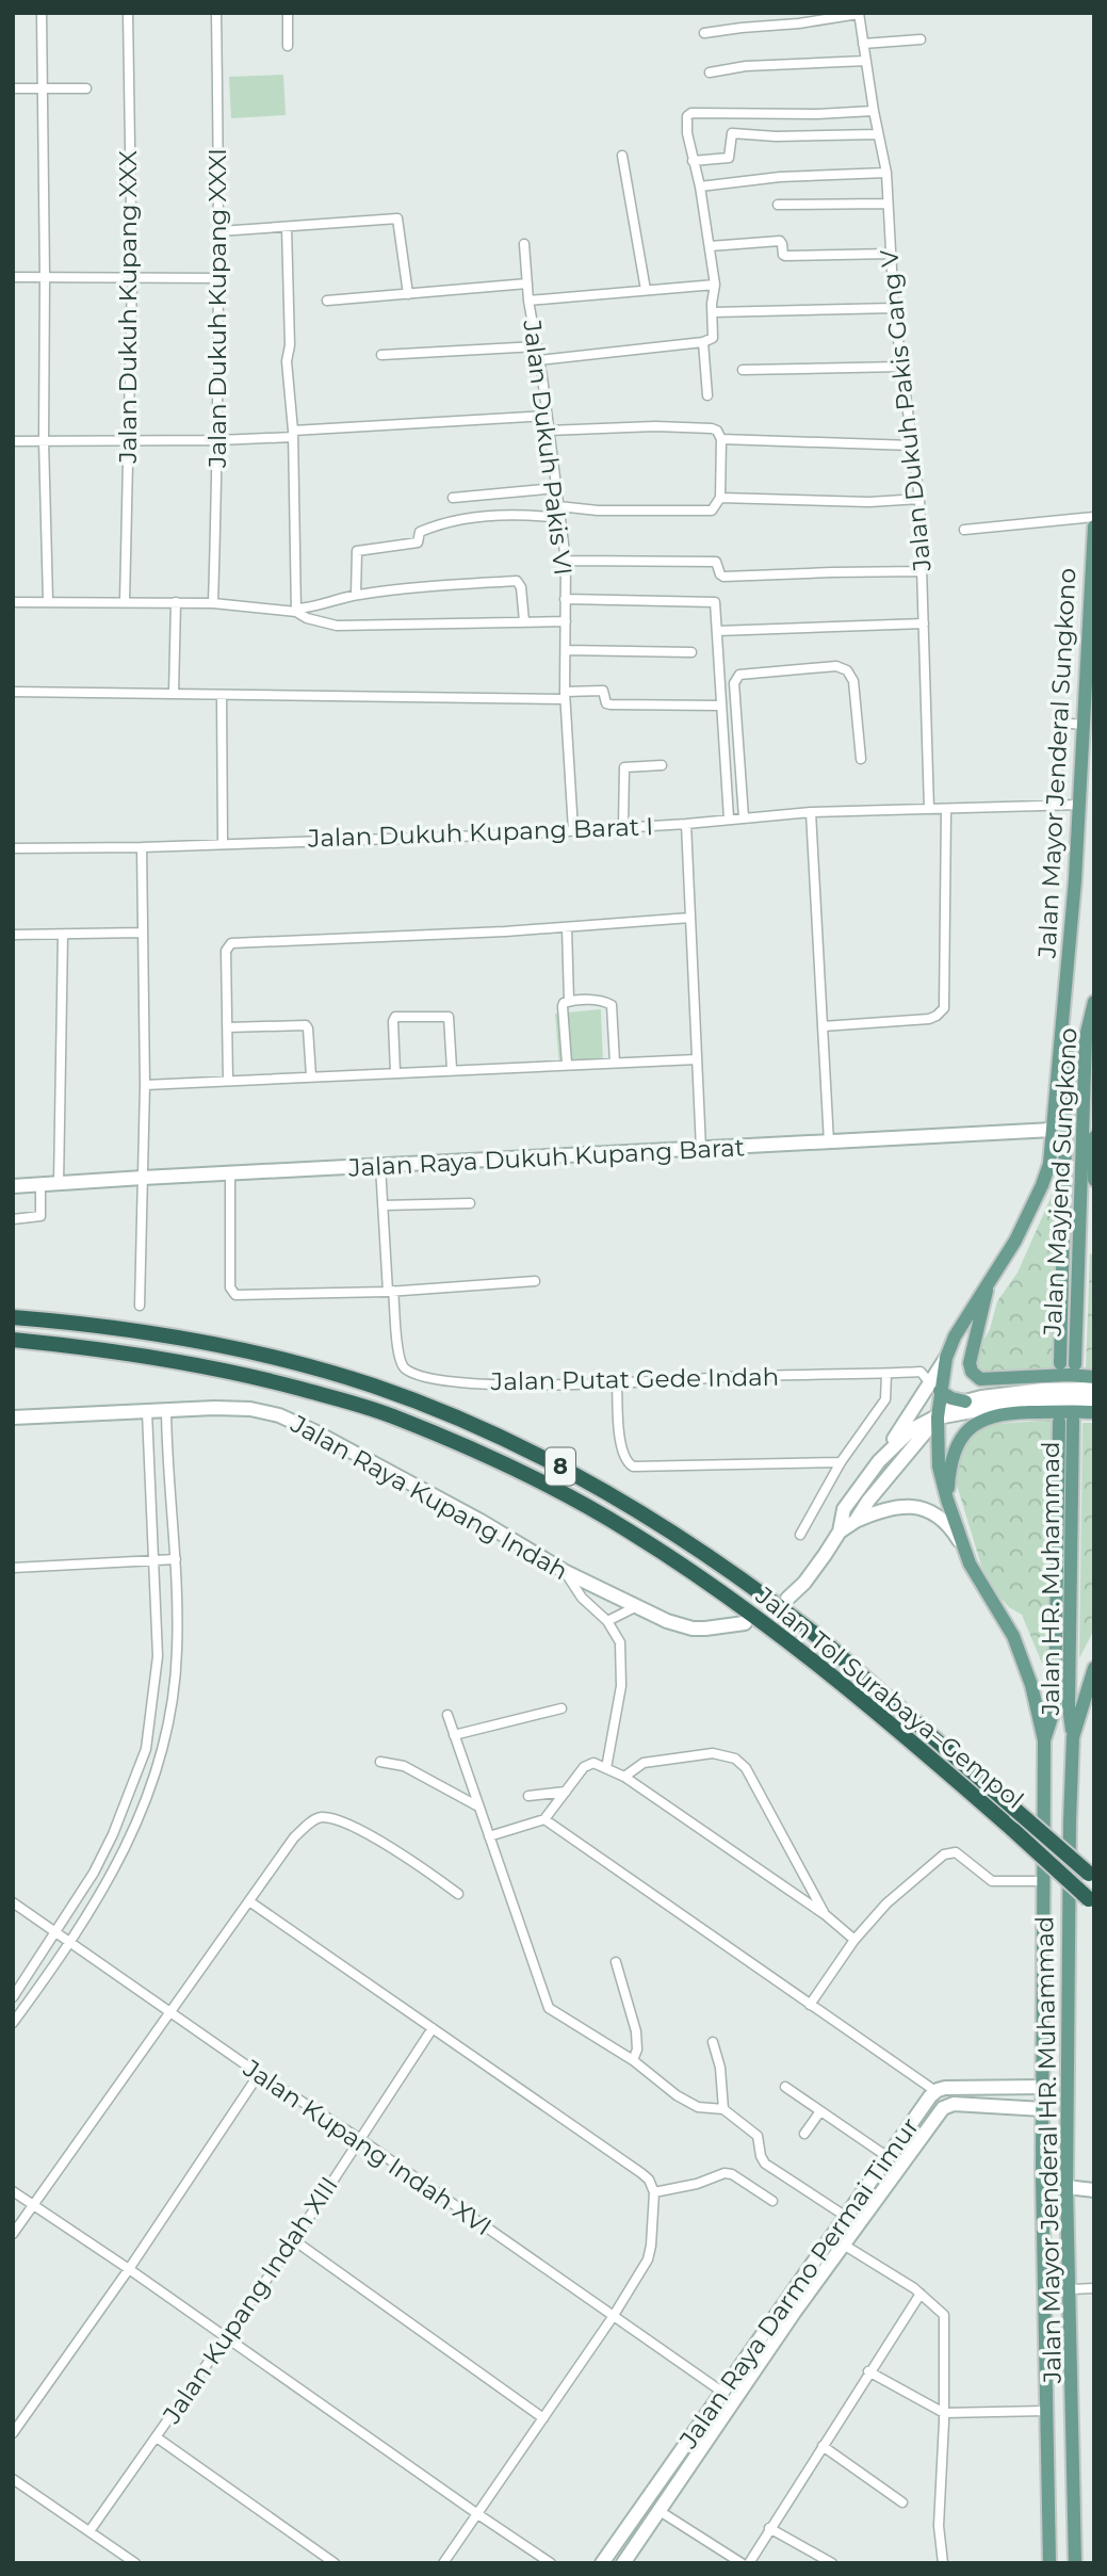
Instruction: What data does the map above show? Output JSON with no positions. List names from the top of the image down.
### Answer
{
  "streets": {
    "highway": ["8", "Jalan Tol Surabaya–Gempol"],
    "main road": [
      "Jalan Mayor Jenderal Sungkono",
      "Jalan Mayjend Sungkono",
      "Jalan HR. Muhammad",
      "Jalan Mayor Jenderal HR. Muhammad"
    ],
    "street": [
      "Jalan Dukuh Kupang XXX",
      "Jalan Dukuh Kupang XXXI",
      "Jalan Dukuh Pakis Gang V",
      "Jalan Dukuh Pakis VI",
      "Jalan Dukuh Kupang Barat I",
      "Jalan Raya Dukuh Kupang Barat",
      "Jalan Putat Gede Indah",
      "Jalan Raya Kupang Indah",
      "Jalan Kupang Indah XVI",
      "Jalan Raya Darmo Permai Timur",
      "Jalan Kupang Indah XIII"
    ]
  },
  "crossings": [
    ["Jalan Dukuh Pakis Gang V", "Jalan Dukuh Kupang Barat I"],
    ["Jalan Dukuh Pakis VI", "Jalan Dukuh Kupang Barat I"],
    ["Jalan Mayor Jenderal Sungkono", "Jalan Dukuh Kupang Barat I"],
    ["Jalan Mayor Jenderal Sungkono", "Jalan Mayjend Sungkono"],
    ["Jalan HR. Muhammad", "Jalan Mayor Jenderal HR. Muhammad"],
    ["Jalan Kupang Indah XVI", "Jalan Raya Darmo Permai Timur"],
    ["Jalan Kupang Indah XVI", "Jalan Kupang Indah XIII"],
    ["Jalan Mayor Jenderal HR. Muhammad", "Jalan Raya Darmo Permai Timur"]
  ]
}
